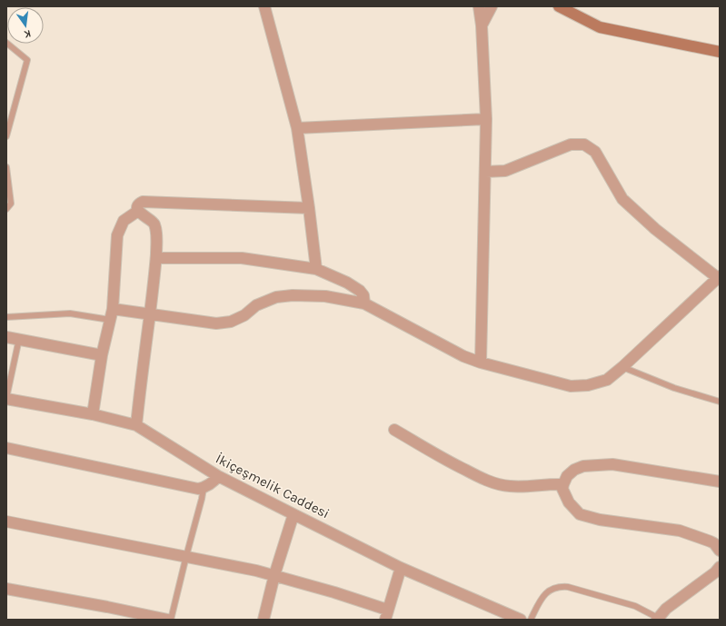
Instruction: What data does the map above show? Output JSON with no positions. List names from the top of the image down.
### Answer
{
  "streets": {
    "street": ["İkiçeşmelik Caddesi"]
  },
  "north": "bottom"
}
